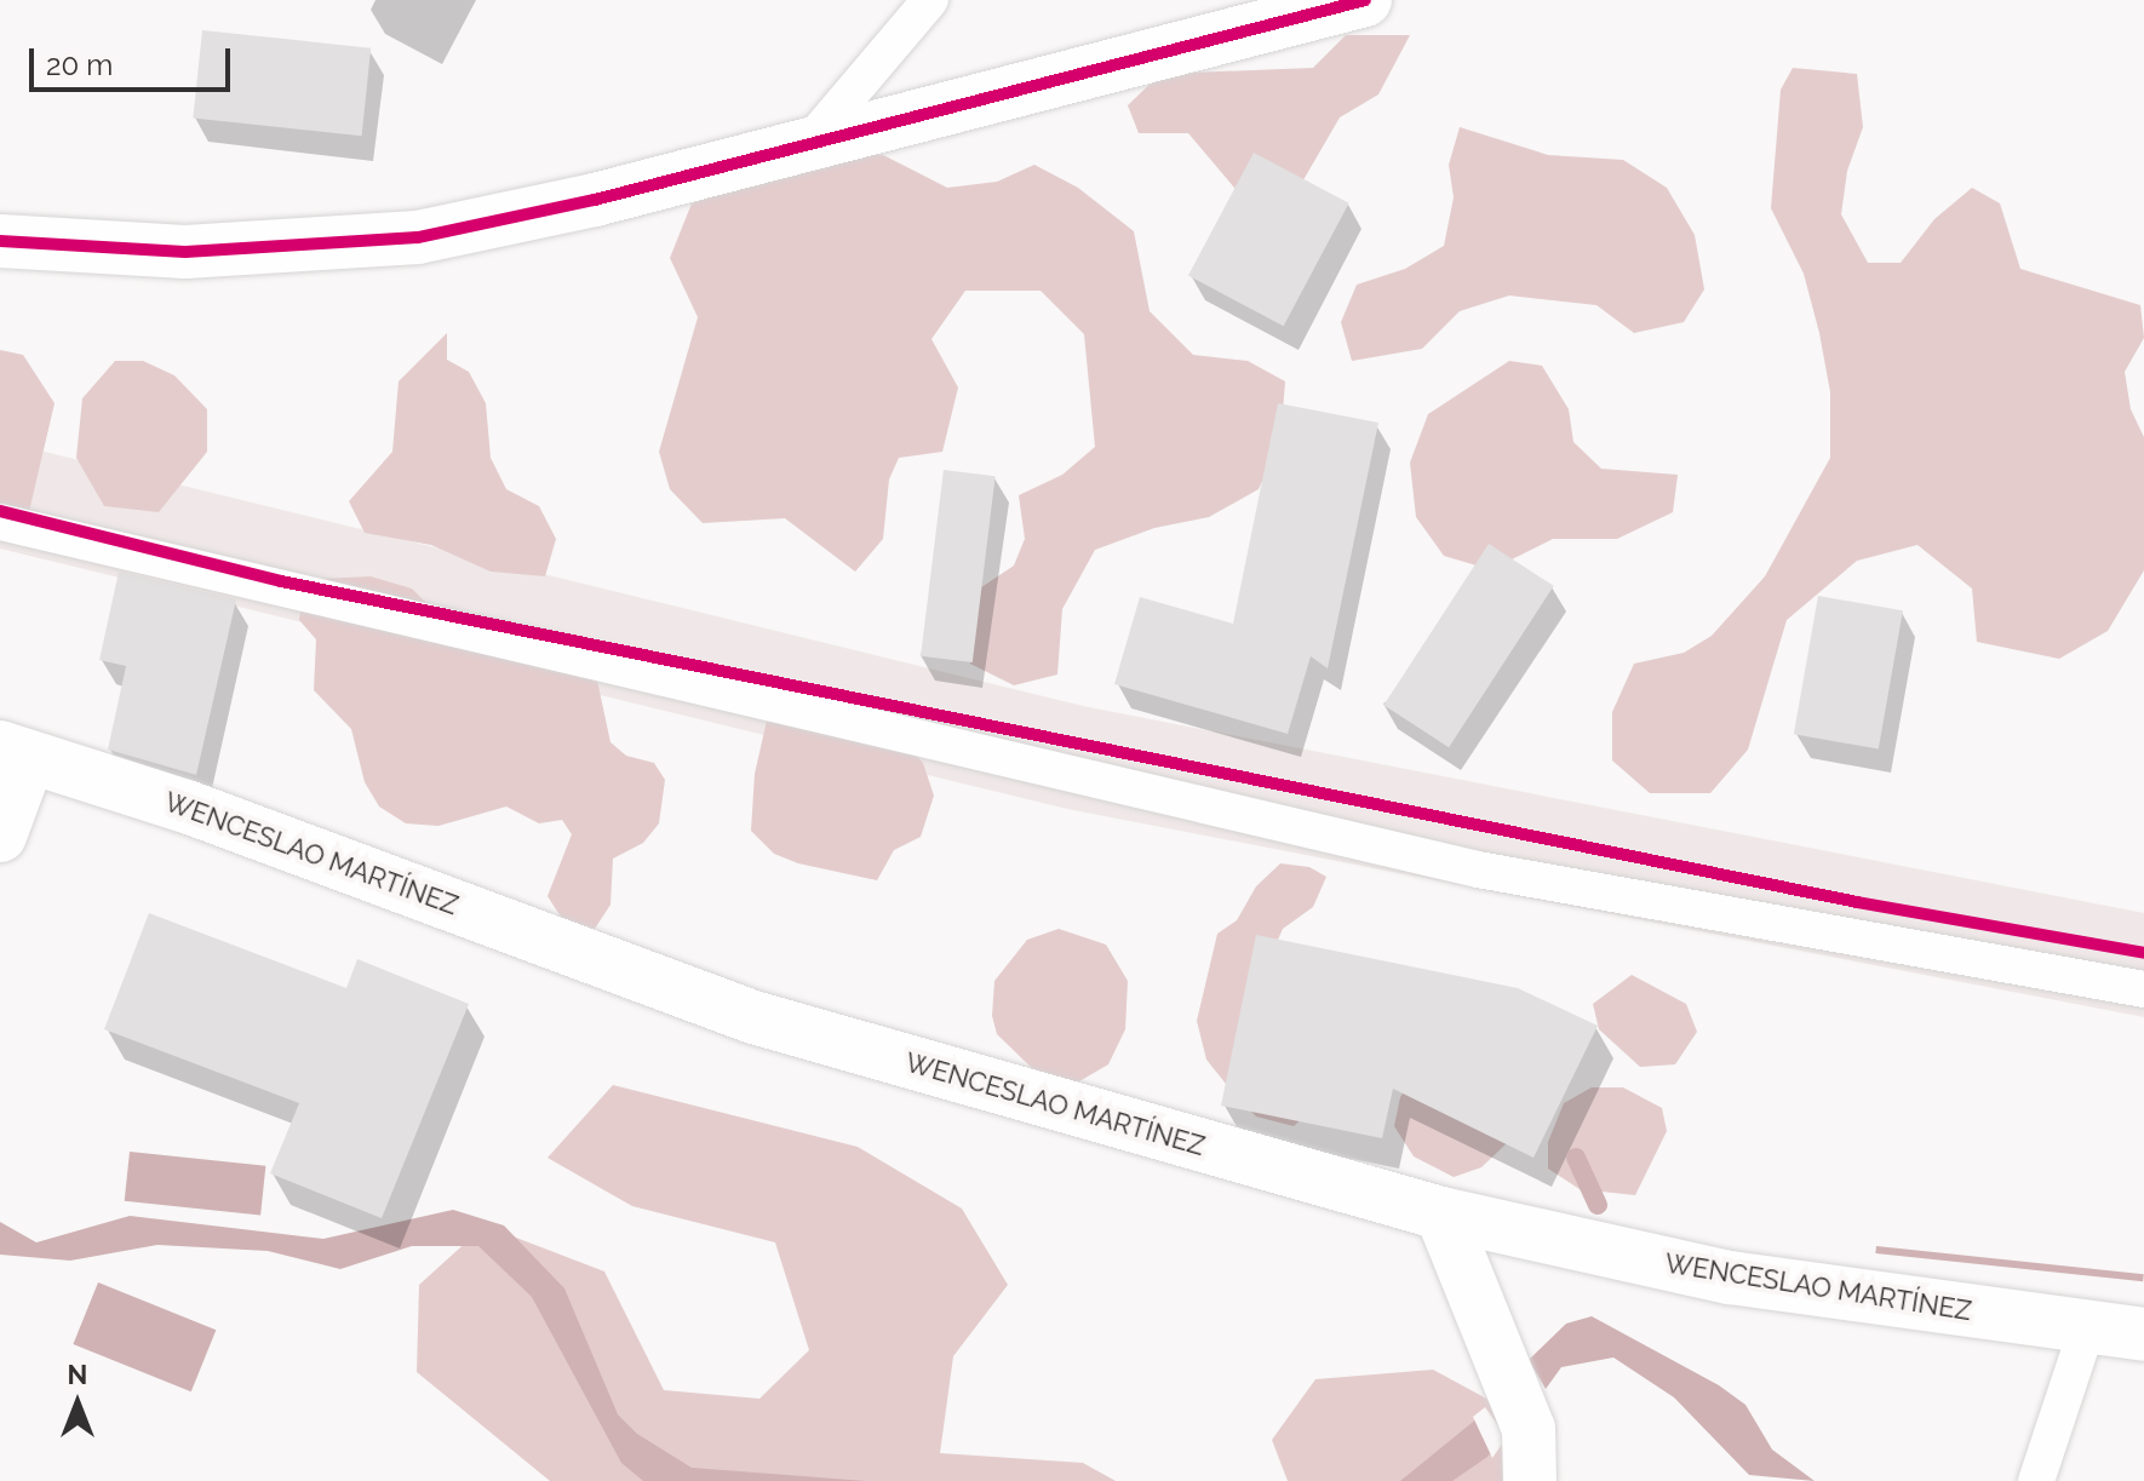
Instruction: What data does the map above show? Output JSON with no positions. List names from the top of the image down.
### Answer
{
  "streets": {
    "main road": ["WENCESLAO MARTÍNEZ"]
  },
  "scale_bar": "20 m",
  "north": "top"
}
